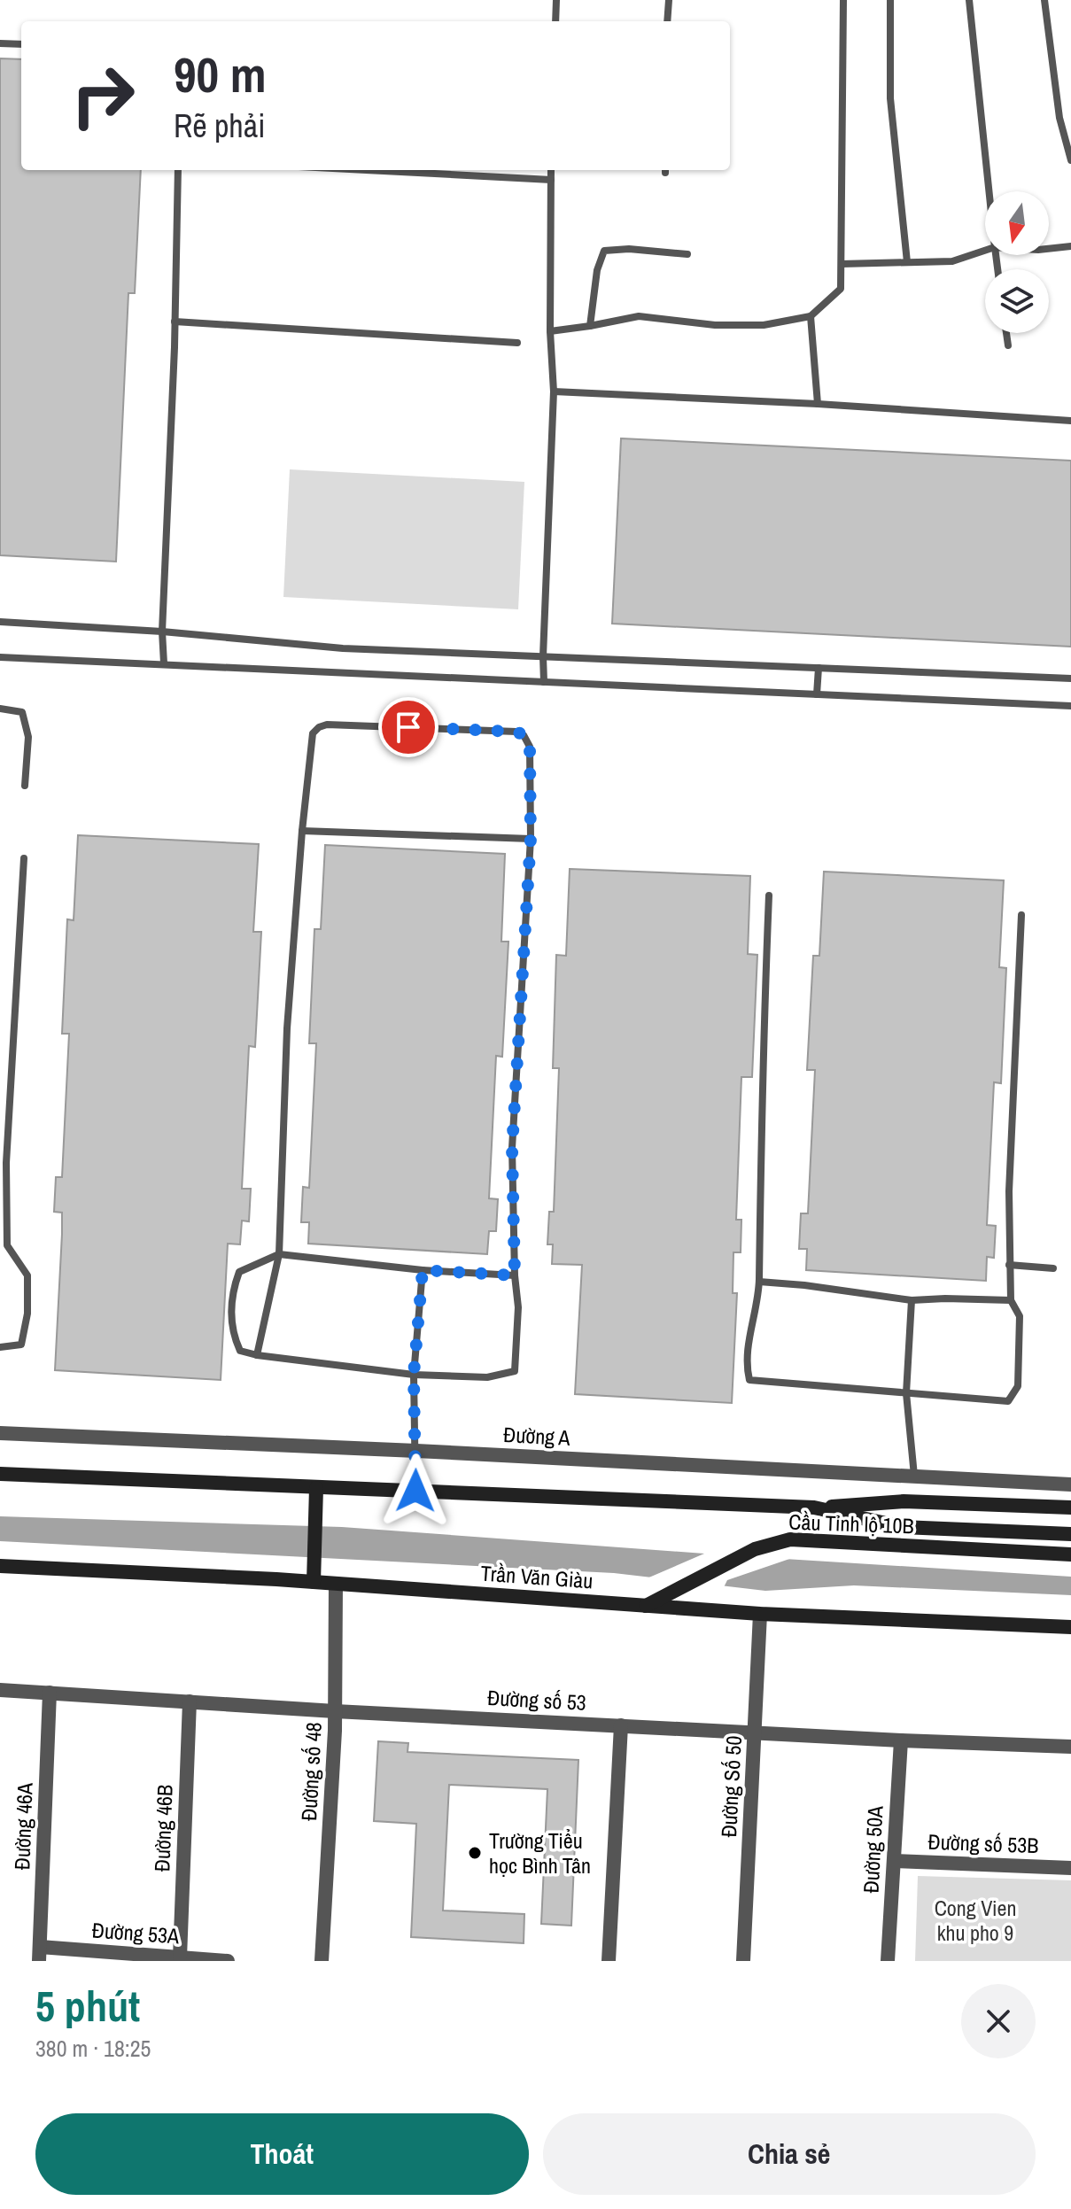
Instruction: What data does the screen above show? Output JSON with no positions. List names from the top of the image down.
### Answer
{
  "streets": {
    "main road": ["Cầu Tỉnh lộ 10B", "Trần Văn Giàu"],
    "street": [
      "Đường A",
      "Đường số 53",
      "Đường số 48",
      "Đường Số 50",
      "Đường 46A",
      "Đường 46B",
      "Đường số 53B",
      "Đường 50A",
      "Đường 53A"
    ]
  },
  "crossings": [
    ["Cầu Tỉnh lộ 10B", "Trần Văn Giàu"],
    ["Trần Văn Giàu", "Đường số 48"],
    ["Trần Văn Giàu", "Đường Số 50"],
    ["Đường số 53", "Đường số 48"],
    ["Đường số 53", "Đường Số 50"],
    ["Đường số 53", "Đường 46A"],
    ["Đường số 53", "Đường 46B"],
    ["Đường số 53", "Đường 50A"],
    ["Đường 46A", "Đường 53A"],
    ["Đường 46B", "Đường 53A"],
    ["Đường số 53B", "Đường 50A"]
  ],
  "parks": ["Cong Vien khu pho 9"],
  "places": ["Trường Tiểu học Bình Tân"],
  "north": "bottom",
  "page": {
    "turn": ["90 m", "Rẽ phải"],
    "heading": ["5 phút", "380 m · 18:25"],
    "buttons": ["Thoát", "Chia sẻ"]
  }
}
